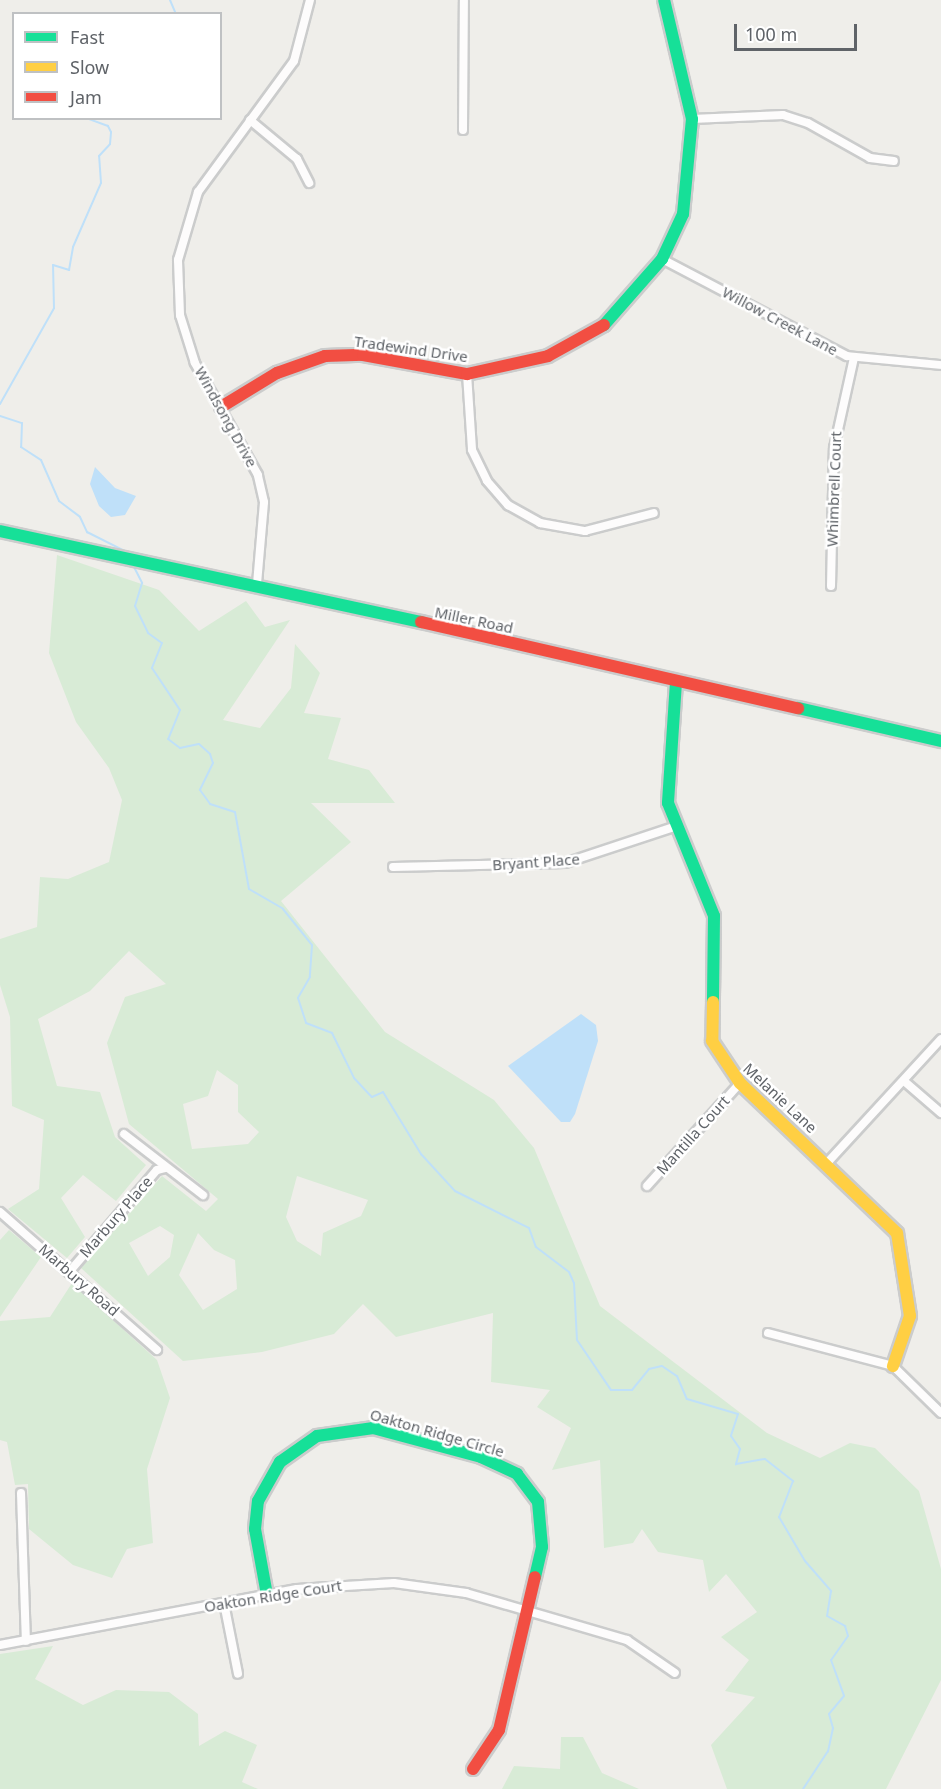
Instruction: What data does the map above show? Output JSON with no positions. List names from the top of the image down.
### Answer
{
  "streets": {
    "street": [
      "Willow Creek Lane",
      "Tradewind Drive",
      "Windsong Drive",
      "Whimbrell Court",
      "Miller Road",
      "Bryant Place",
      "Melanie Lane",
      "Mantilla Court",
      "Marbury Place",
      "Marbury Road",
      "Oakton Ridge Circle",
      "Oakton Ridge Court"
    ]
  },
  "crossings": [
    ["Willow Creek Lane", "Tradewind Drive"],
    ["Willow Creek Lane", "Whimbrell Court"],
    ["Tradewind Drive", "Windsong Drive"],
    ["Windsong Drive", "Miller Road"],
    ["Miller Road", "Melanie Lane"],
    ["Bryant Place", "Melanie Lane"],
    ["Melanie Lane", "Mantilla Court"],
    ["Marbury Place", "Marbury Road"],
    ["Oakton Ridge Circle", "Oakton Ridge Court"]
  ],
  "legend": ["Fast", "Slow", "Jam"],
  "scale_bar": "100 m"
}
